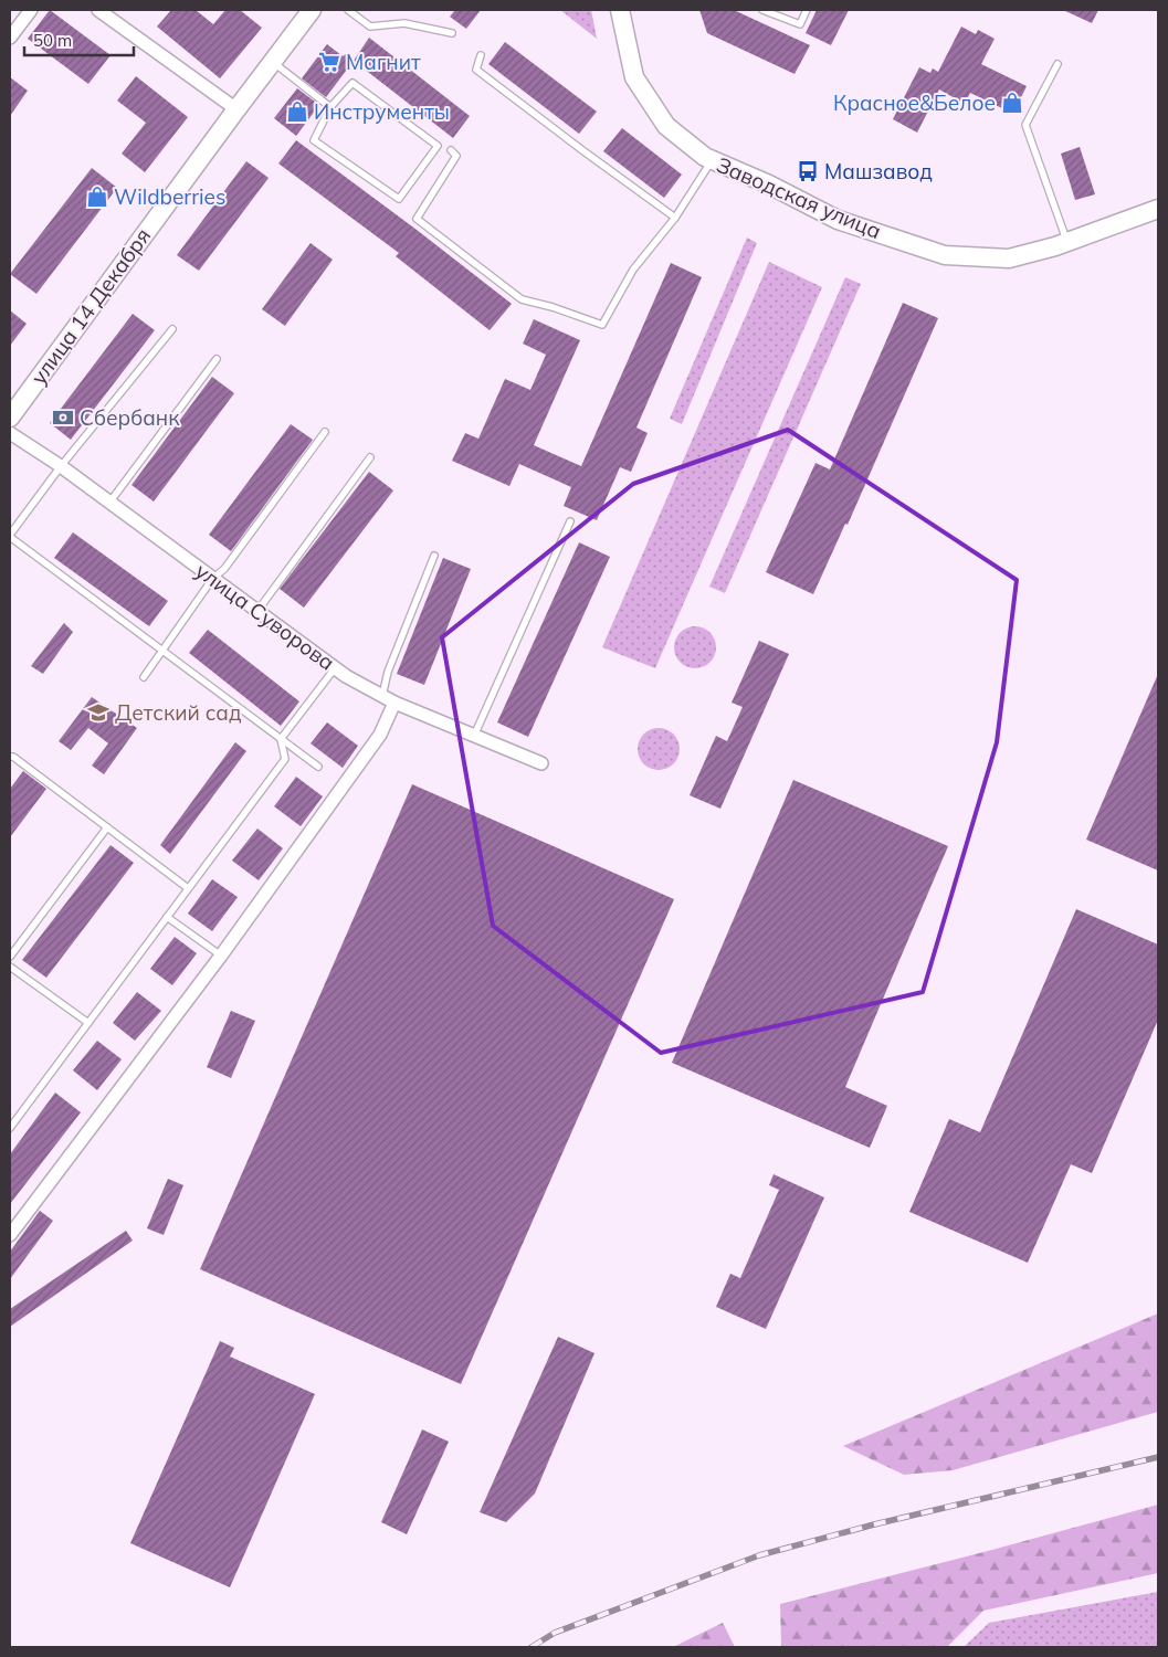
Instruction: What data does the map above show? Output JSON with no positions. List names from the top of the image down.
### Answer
{
  "streets": {
    "main road": ["Заводская улица", "улица 14 Декабря"],
    "street": ["улица Суворова"]
  },
  "places": {
    "supermarket": ["Магнит"],
    "shop": ["Красное&Белое", "Инструменты", "Wildberries"],
    "bus stop": ["Машзавод"],
    "bank": ["Сбербанк"],
    "school or university": ["Детский сад"]
  },
  "scale_bar": "50 m"
}
